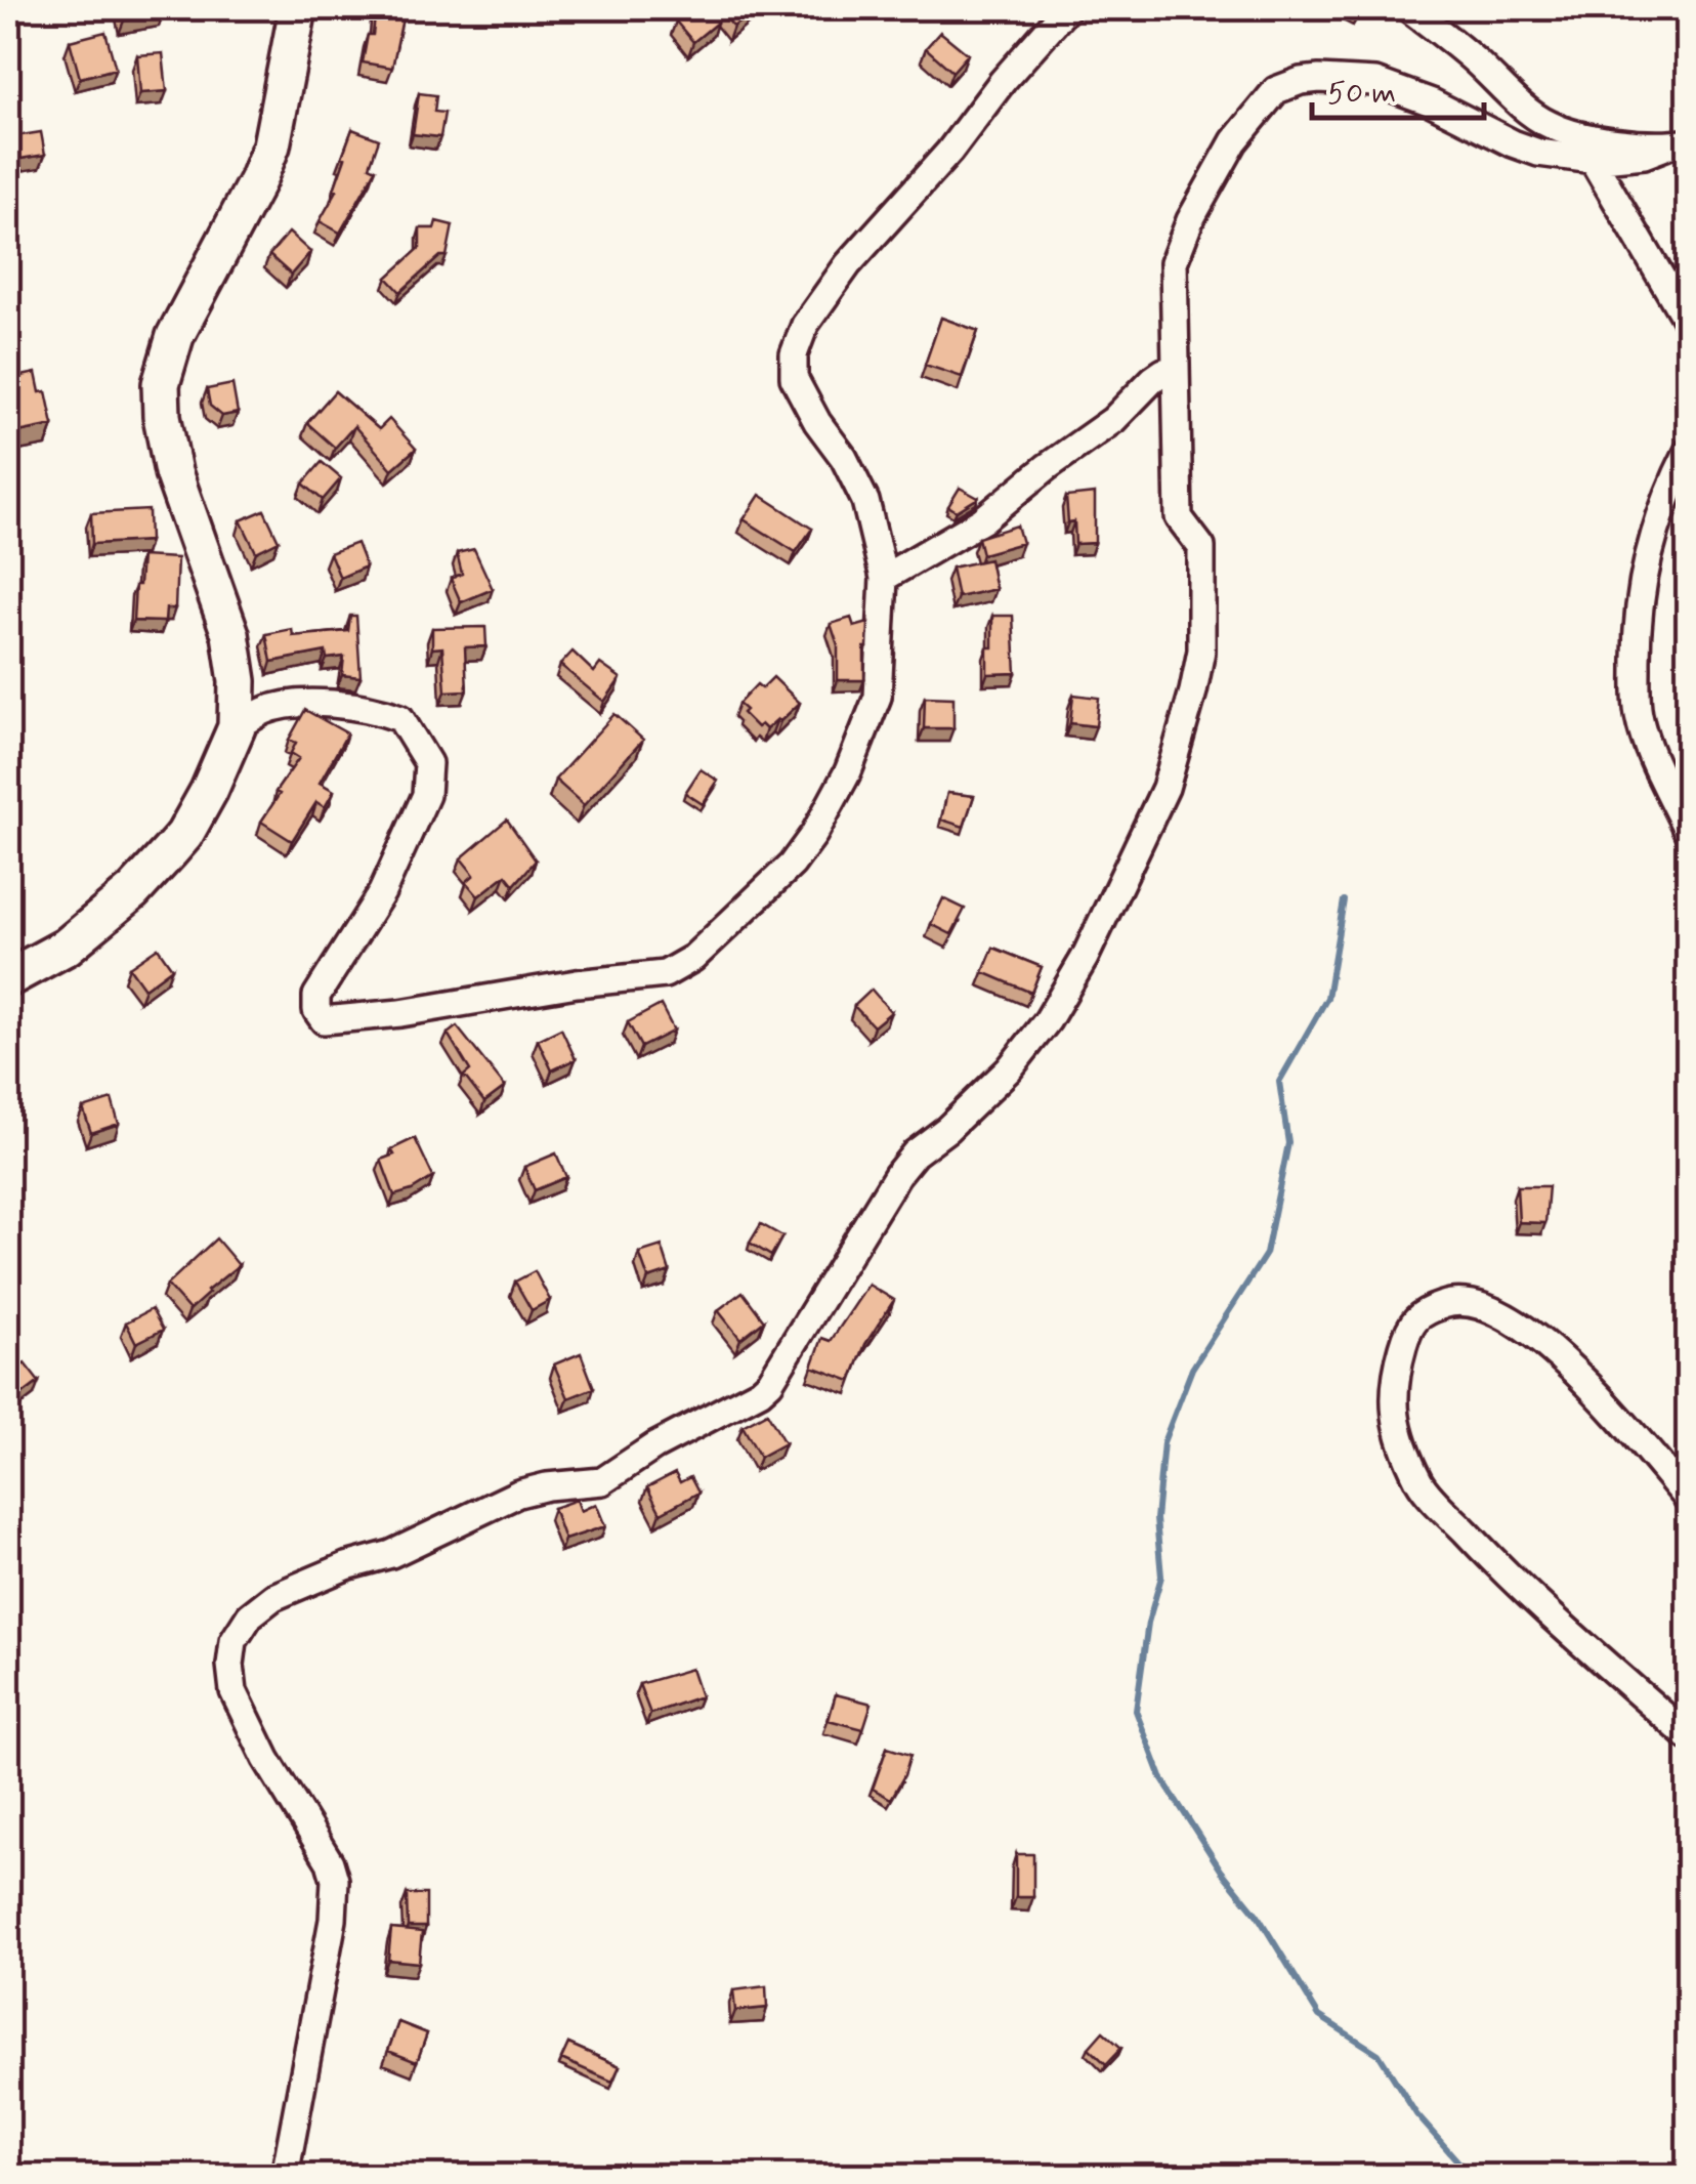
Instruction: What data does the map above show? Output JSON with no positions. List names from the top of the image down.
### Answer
{
  "scale_bar": "50 m"
}
